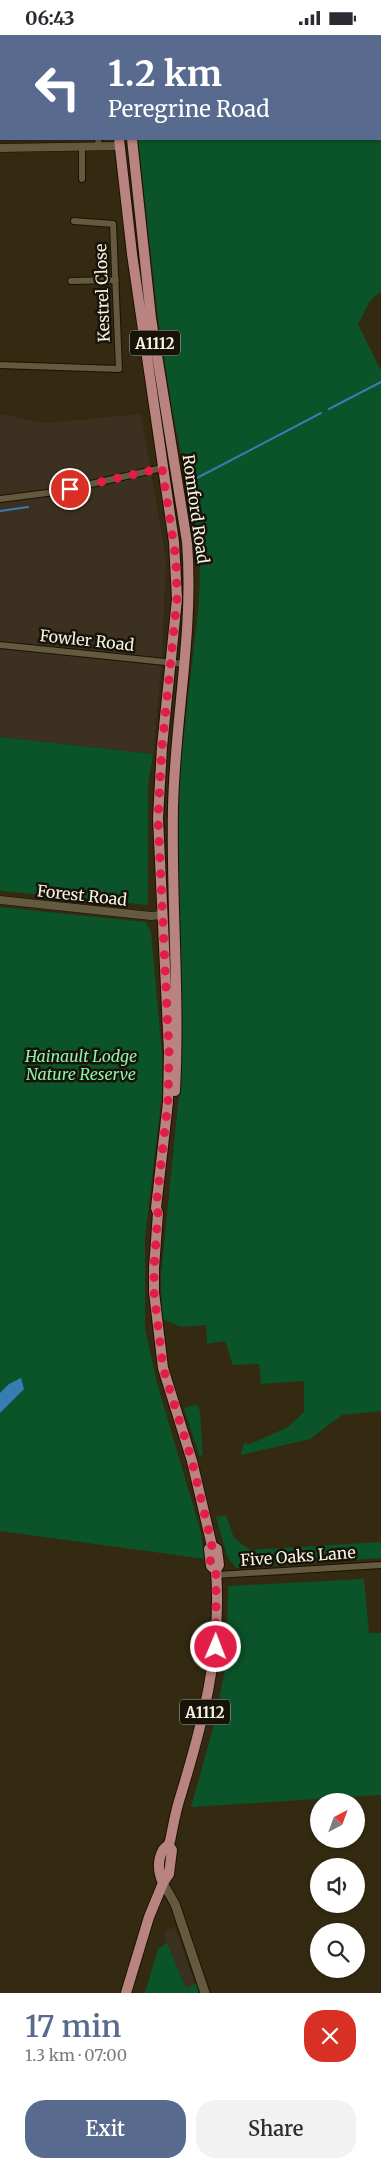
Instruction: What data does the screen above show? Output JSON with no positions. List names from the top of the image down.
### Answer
{
  "streets": {
    "main road": ["A1112", "Romford Road"],
    "street": [
      "Kestrel Close",
      "Fowler Road",
      "Forest Road",
      "Five Oaks Lane"
    ]
  },
  "crossings": [
    ["A1112", "Romford Road"],
    ["Romford Road", "Fowler Road"],
    ["Romford Road", "Forest Road"],
    ["Romford Road", "Five Oaks Lane"]
  ],
  "parks": ["Hainault Lodge Nature Reserve"],
  "north": "top right",
  "page": {
    "status": "06:43",
    "turn": ["1.2 km", "Peregrine Road"],
    "heading": ["17 min", "1.3 km · 07:00"],
    "buttons": ["Exit", "Share"]
  }
}
